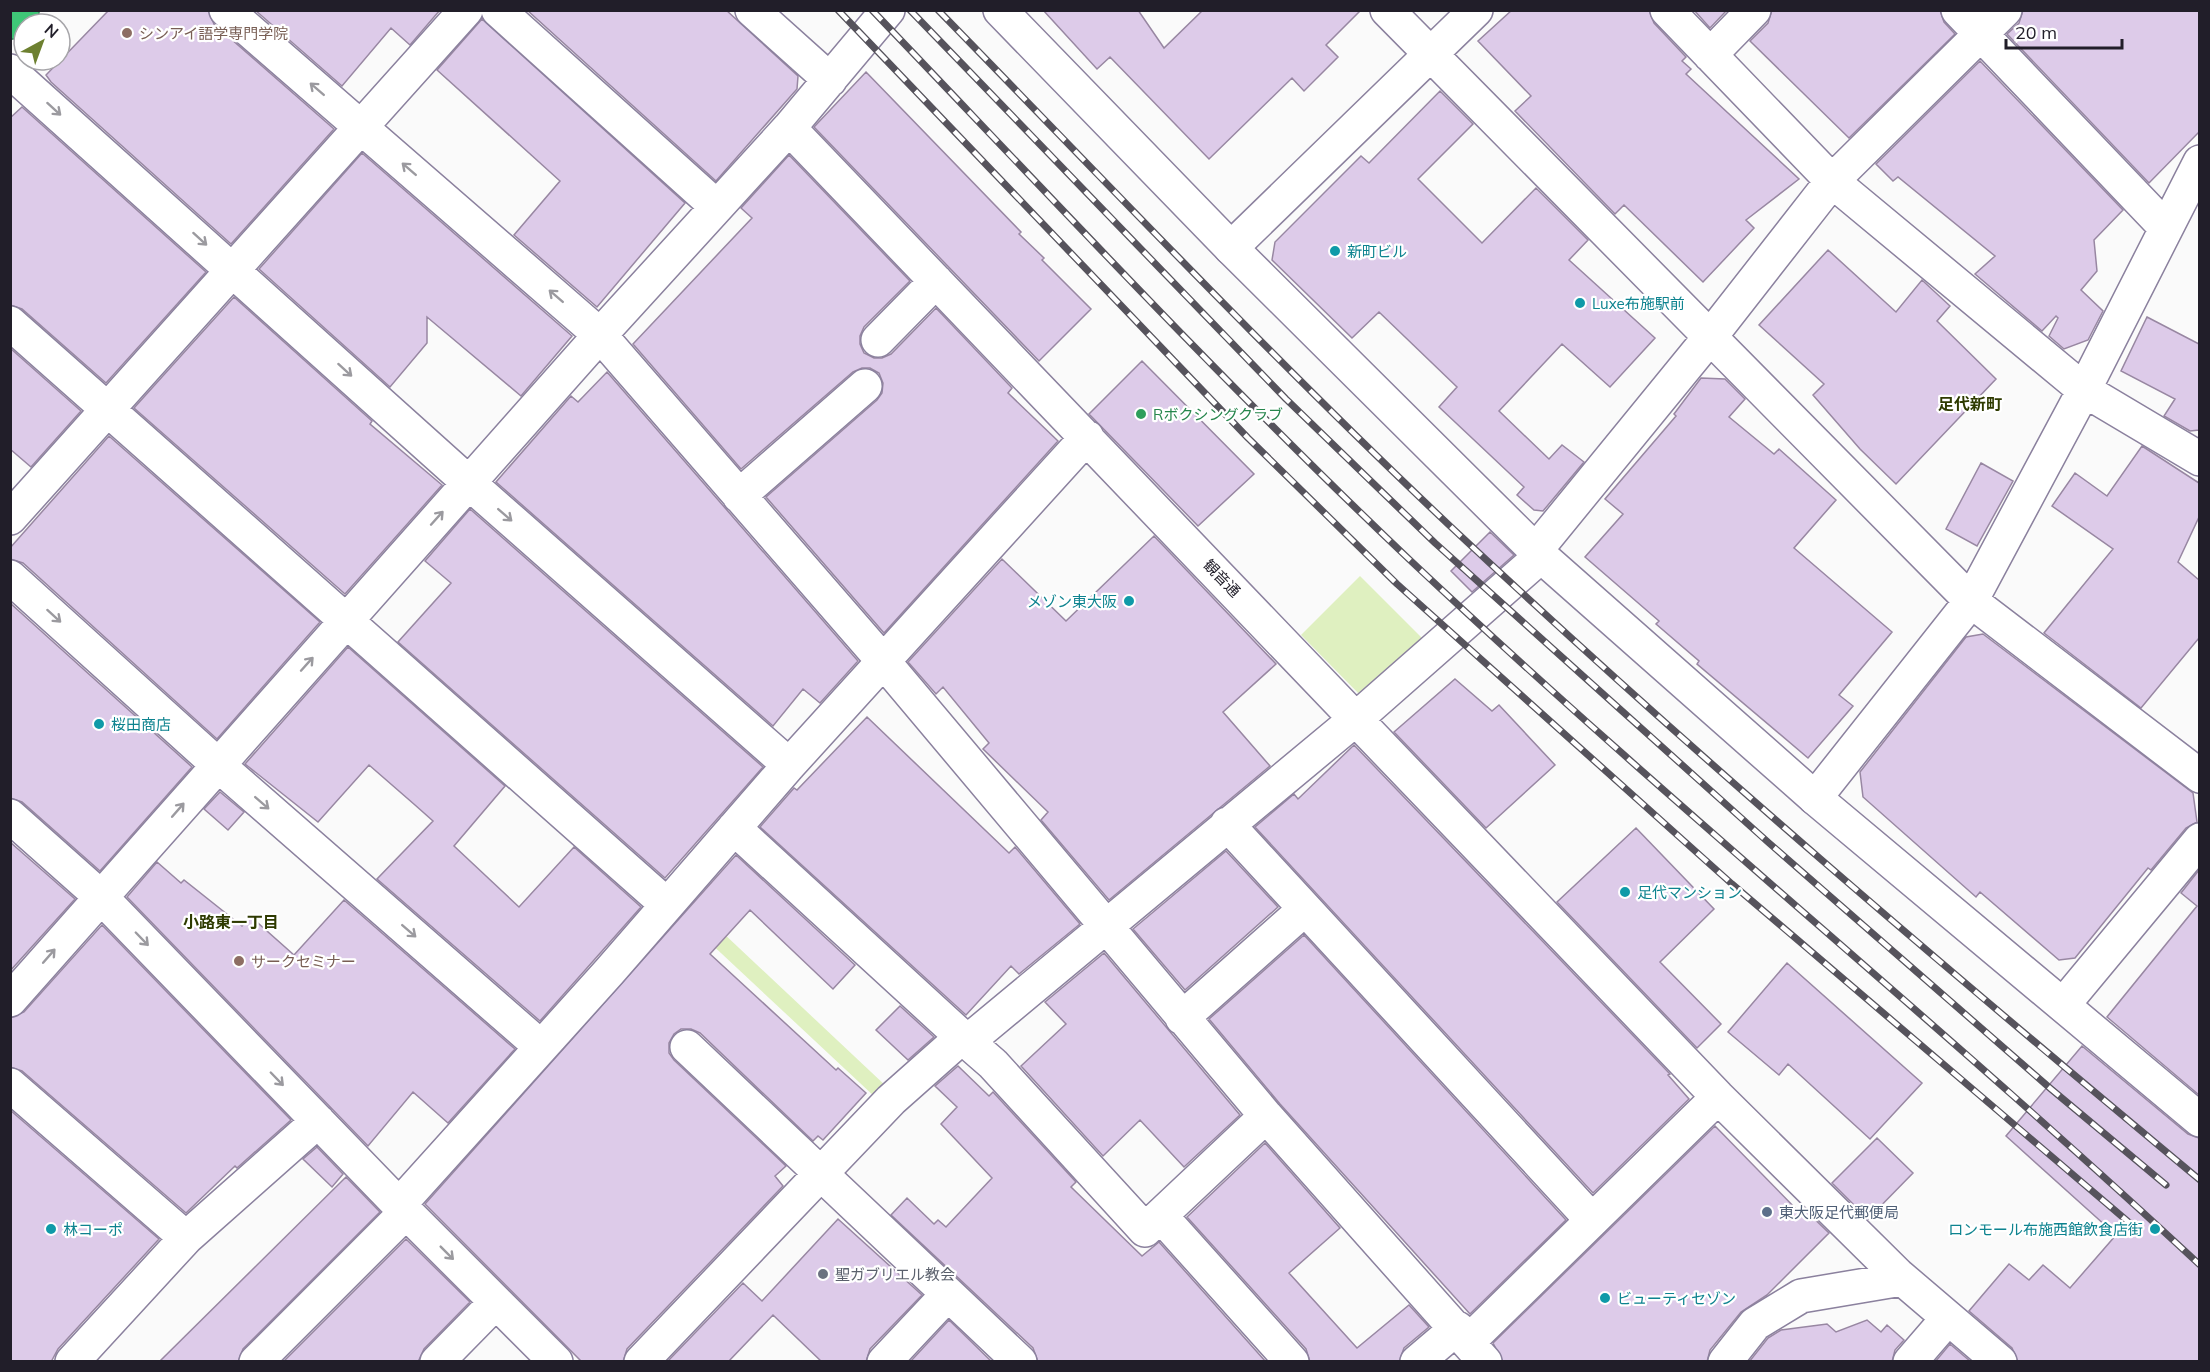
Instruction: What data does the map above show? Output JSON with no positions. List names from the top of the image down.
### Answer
{
  "streets": {
    "street": ["観音通"]
  },
  "districts": ["足代新町", "小路東一丁目"],
  "places": [
    "シンアイ語学専門学院",
    "新町ビル",
    "Luxe布施駅前",
    "Rボクシングクラブ",
    "メゾン東大阪",
    "桜田商店",
    "足代マンション",
    "サークセミナー",
    "東大阪足代郵便局",
    "林コーポ",
    "ロンモール布施西館飲食店街",
    "聖ガブリエル教会",
    "ビューティセゾン"
  ],
  "scale_bar": "20 m",
  "north": "top right"
}
